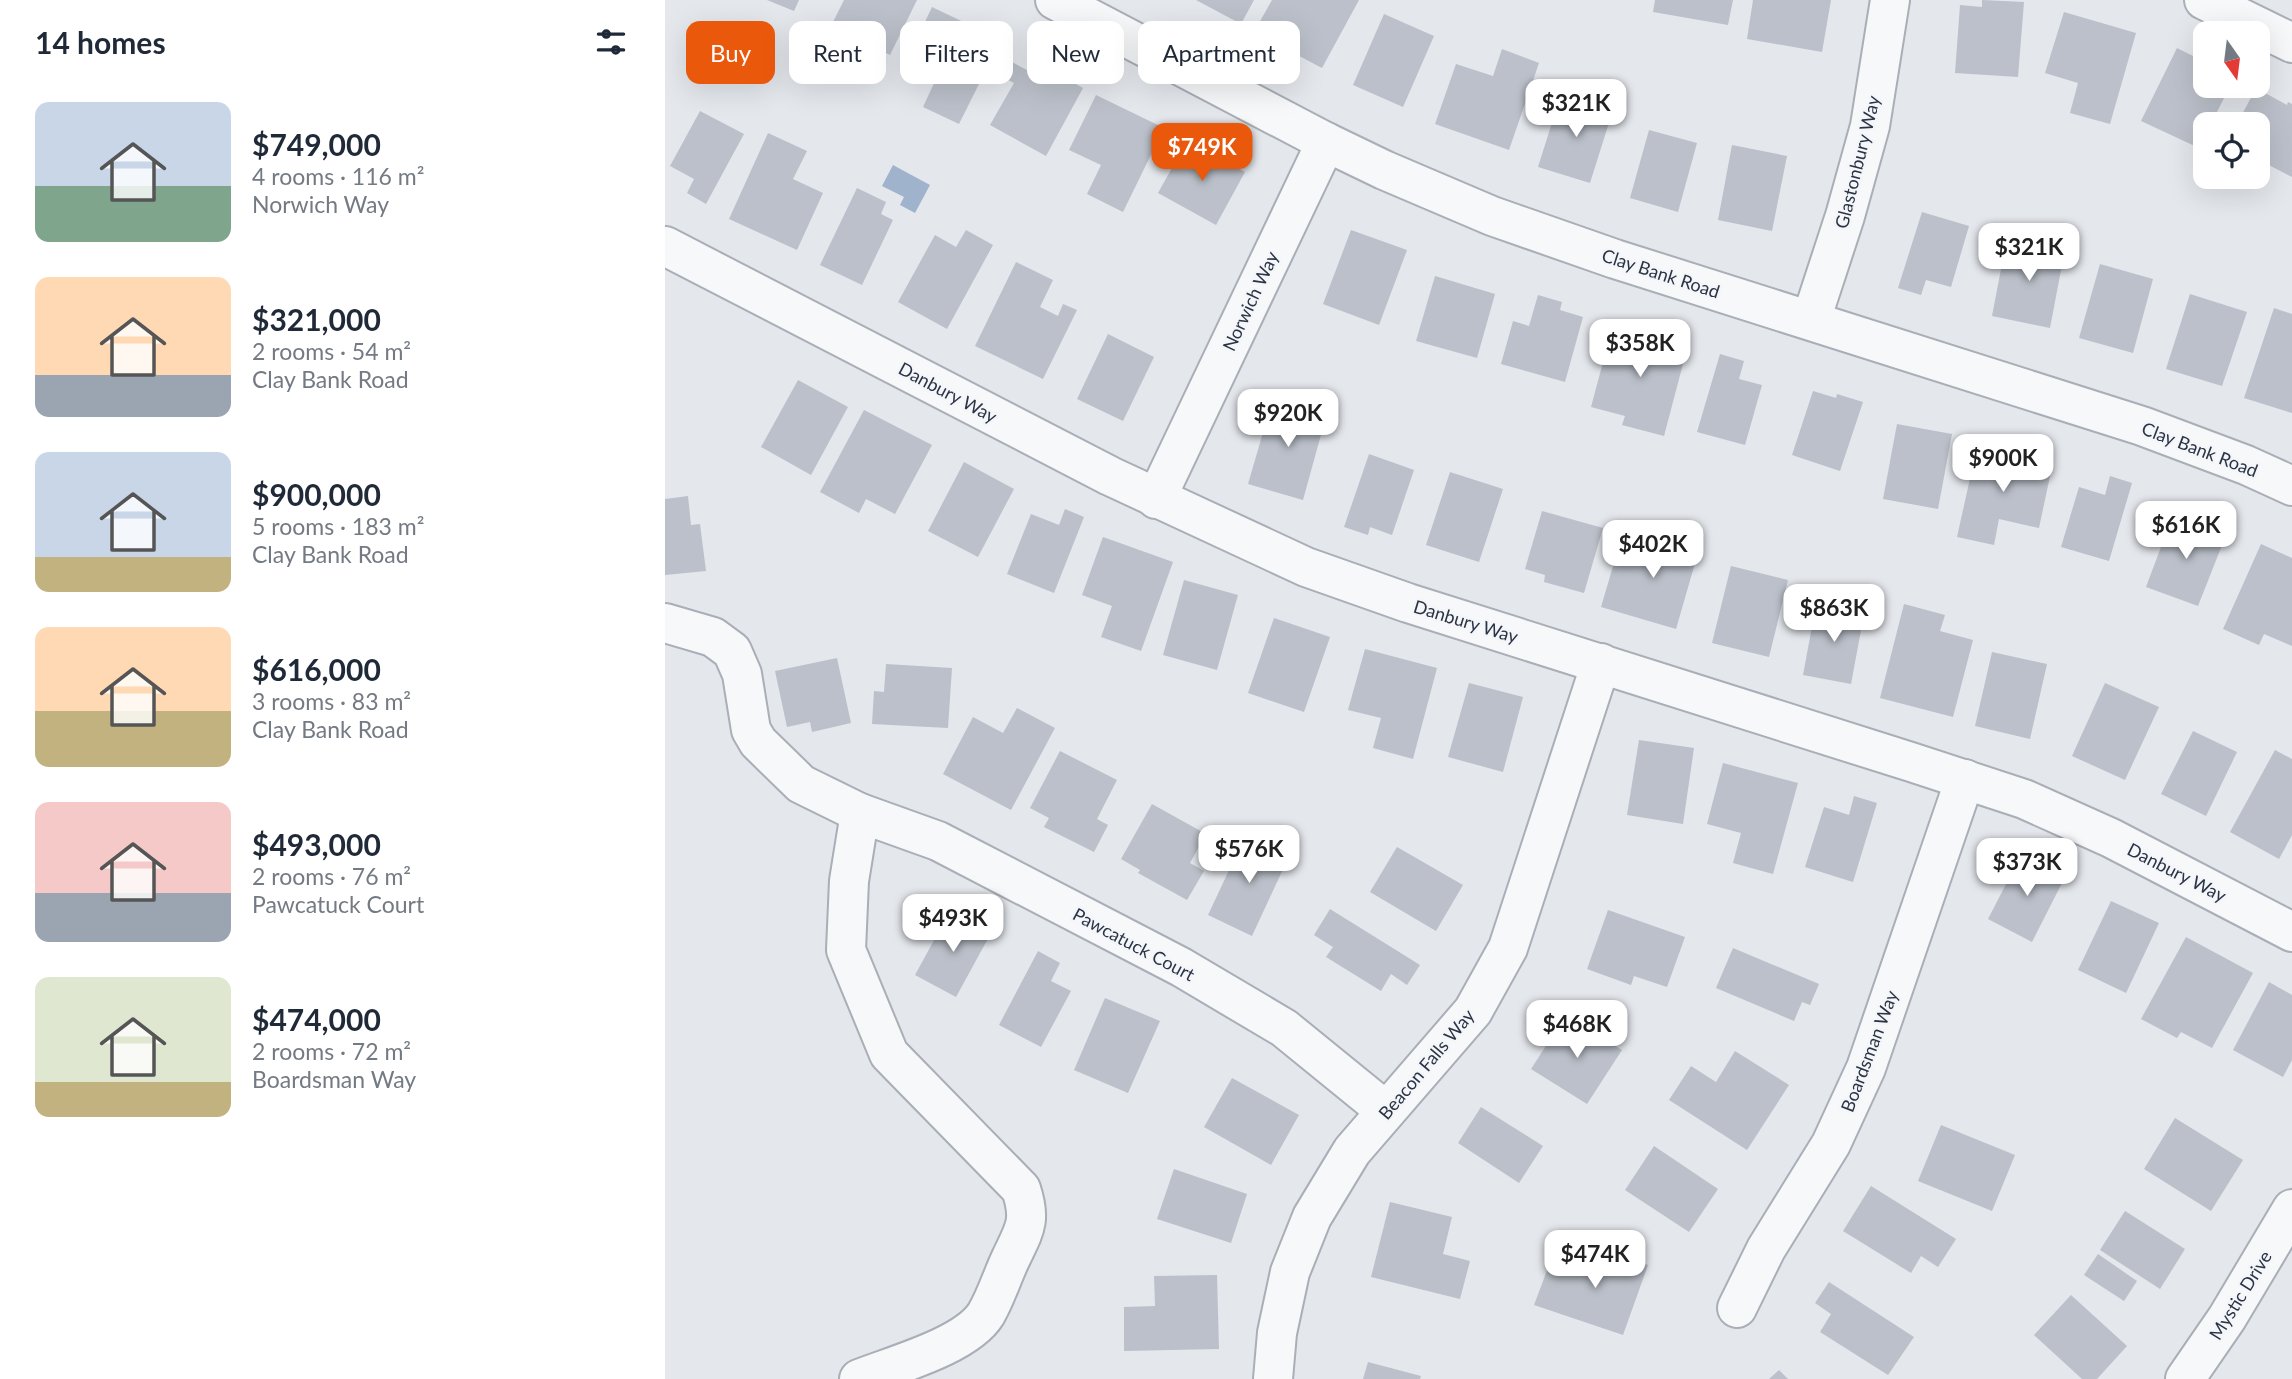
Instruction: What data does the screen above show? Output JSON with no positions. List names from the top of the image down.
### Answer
{
  "streets": {
    "street": [
      "Glastonbury Way",
      "Clay Bank Road",
      "Norwich Way",
      "Danbury Way",
      "Pawcatuck Court",
      "Boardsman Way",
      "Beacon Falls Way",
      "Mystic Drive"
    ]
  },
  "crossings": [
    ["Glastonbury Way", "Clay Bank Road"],
    ["Clay Bank Road", "Norwich Way"],
    ["Norwich Way", "Danbury Way"],
    ["Danbury Way", "Boardsman Way"],
    ["Danbury Way", "Beacon Falls Way"],
    ["Pawcatuck Court", "Beacon Falls Way"]
  ],
  "north": "bottom",
  "page": {
    "heading": "14 homes",
    "chip": [
      "Buy",
      "Rent",
      "Filters",
      "New",
      "Apartment"
    ],
    "price": [
      "$321K",
      "$749K",
      "$321K",
      "$358K",
      "$920K",
      "$900K",
      "$616K",
      "$402K",
      "$863K",
      "$576K",
      "$373K",
      "$493K",
      "$468K",
      "$474K"
    ],
    "list": [
      {
        "name": "$749,000",
        "note": "4 rooms · 116 m² · Norwich Way"
      },
      {
        "name": "$321,000",
        "note": "2 rooms · 54 m² · Clay Bank Road"
      },
      {
        "name": "$900,000",
        "note": "5 rooms · 183 m² · Clay Bank Road"
      },
      {
        "name": "$616,000",
        "note": "3 rooms · 83 m² · Clay Bank Road"
      },
      {
        "name": "$493,000",
        "note": "2 rooms · 76 m² · Pawcatuck Court"
      },
      {
        "name": "$474,000",
        "note": "2 rooms · 72 m² · Boardsman Way"
      }
    ]
  }
}
